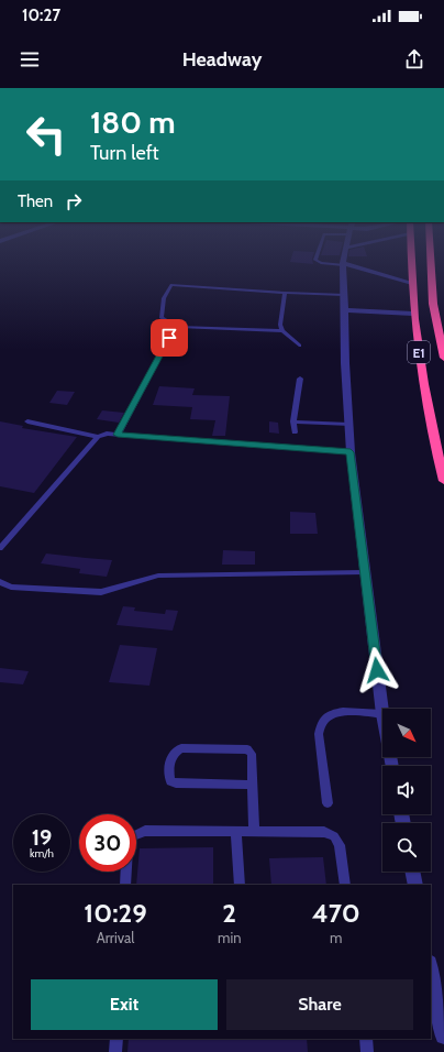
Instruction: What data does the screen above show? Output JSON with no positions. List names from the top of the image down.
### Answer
{
  "streets": {
    "highway": ["E1"]
  },
  "north": "bottom right",
  "page": {
    "status": "10:27",
    "header": "Headway",
    "turn": ["180 m", "Turn left"],
    "then": "Then",
    "speed": "19 km/h",
    "limit": "30",
    "eta": [
      "10:29",
      "Arrival",
      "2",
      "min",
      "470",
      "m"
    ],
    "buttons": ["Exit", "Share"]
  }
}
